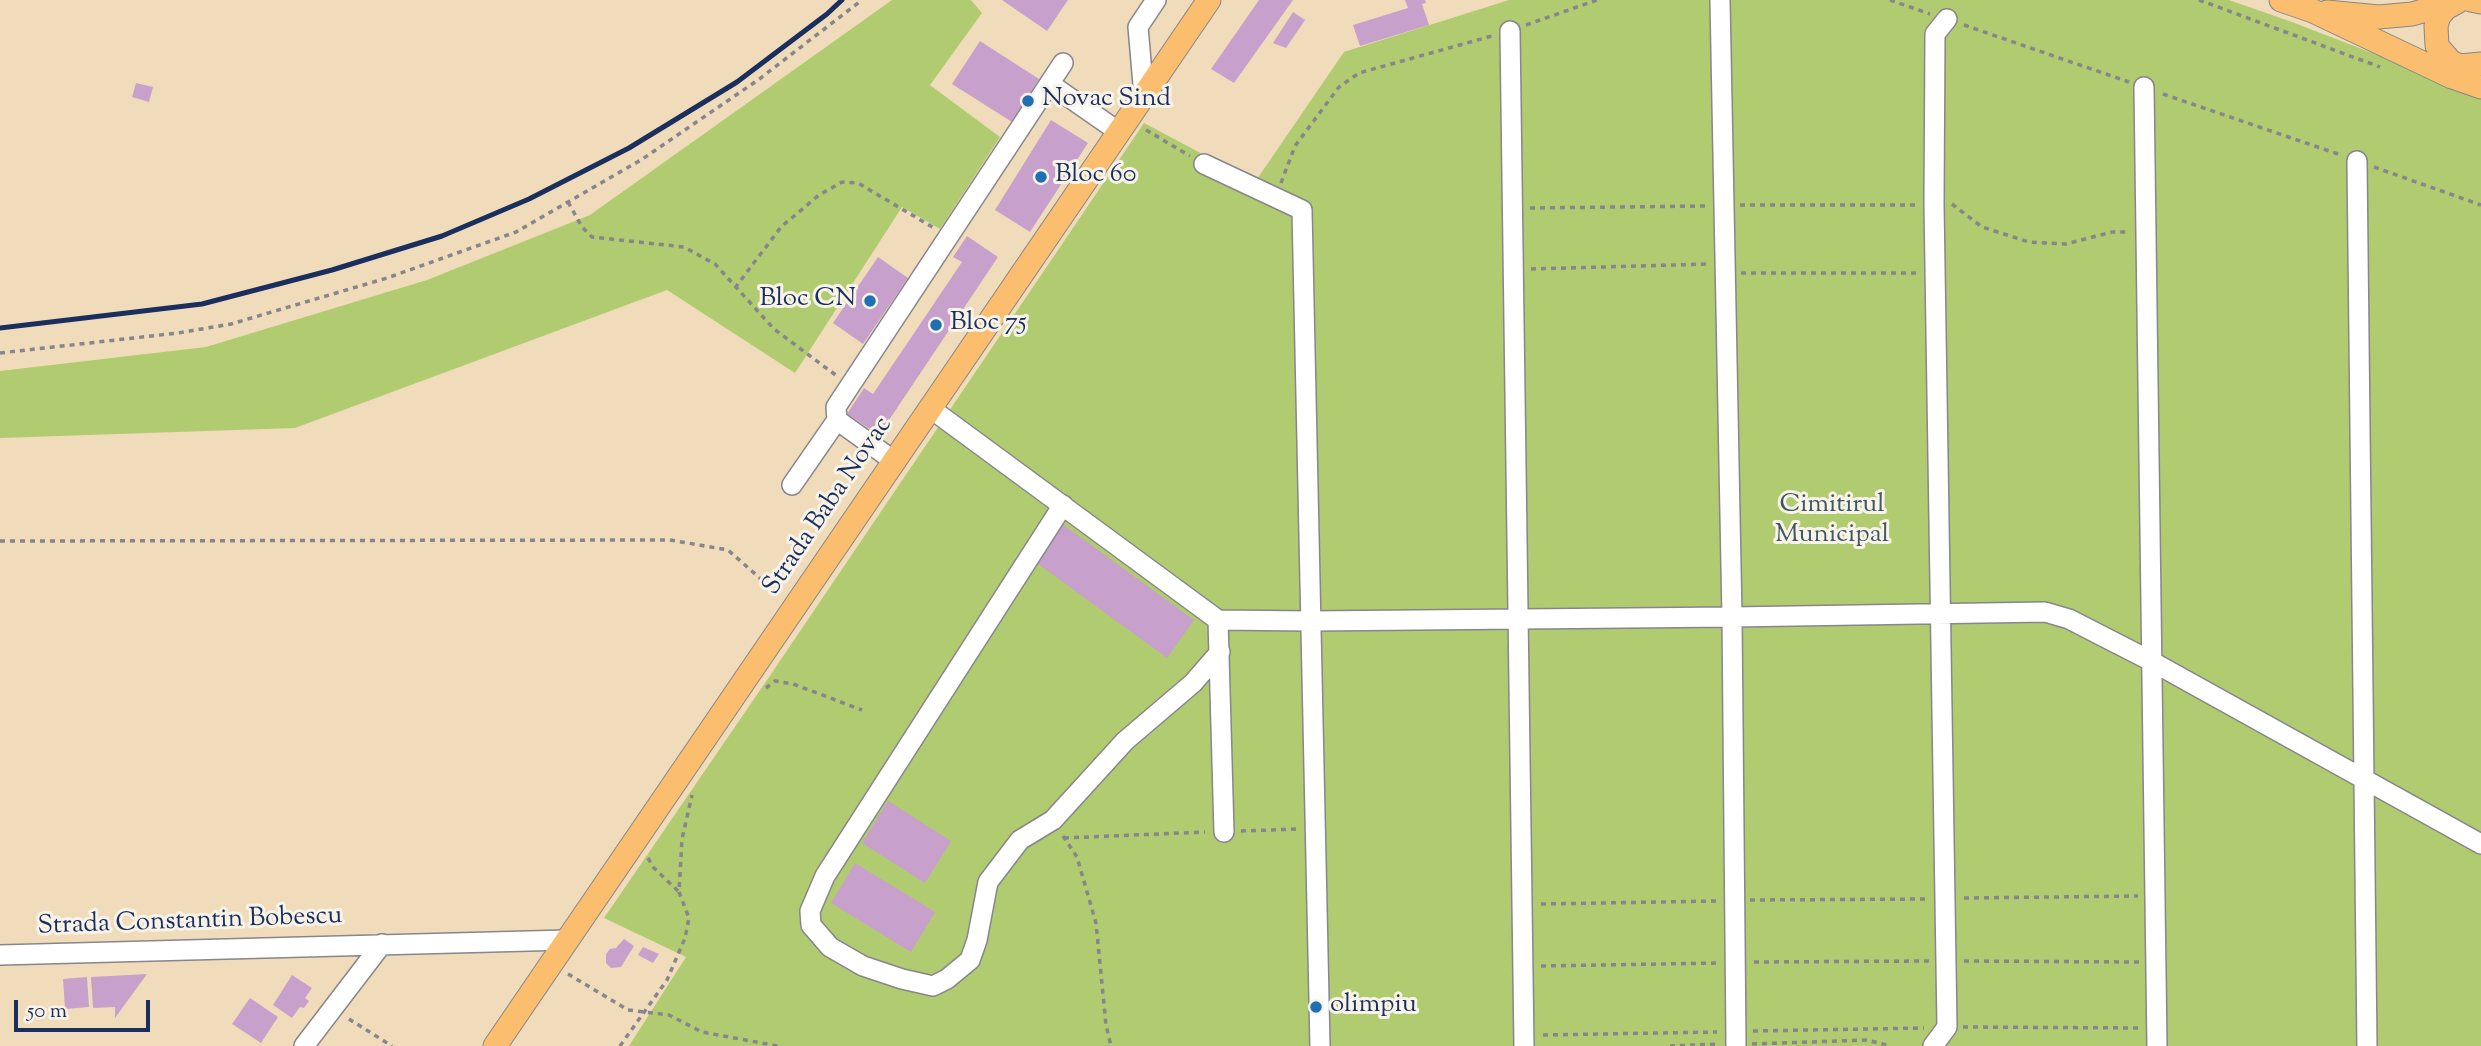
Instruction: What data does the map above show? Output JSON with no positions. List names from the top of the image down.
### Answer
{
  "streets": {
    "main road": ["Strada Baba Novac"],
    "street": ["Strada Constantin Bobescu"]
  },
  "crossings": [
    ["Strada Baba Novac", "Strada Constantin Bobescu"]
  ],
  "parks": ["Cimitirul Municipal"],
  "places": [
    "Novac Sind",
    "Bloc 60",
    "Bloc CN",
    "Bloc 75",
    "olimpiu"
  ],
  "scale_bar": "50 m"
}
